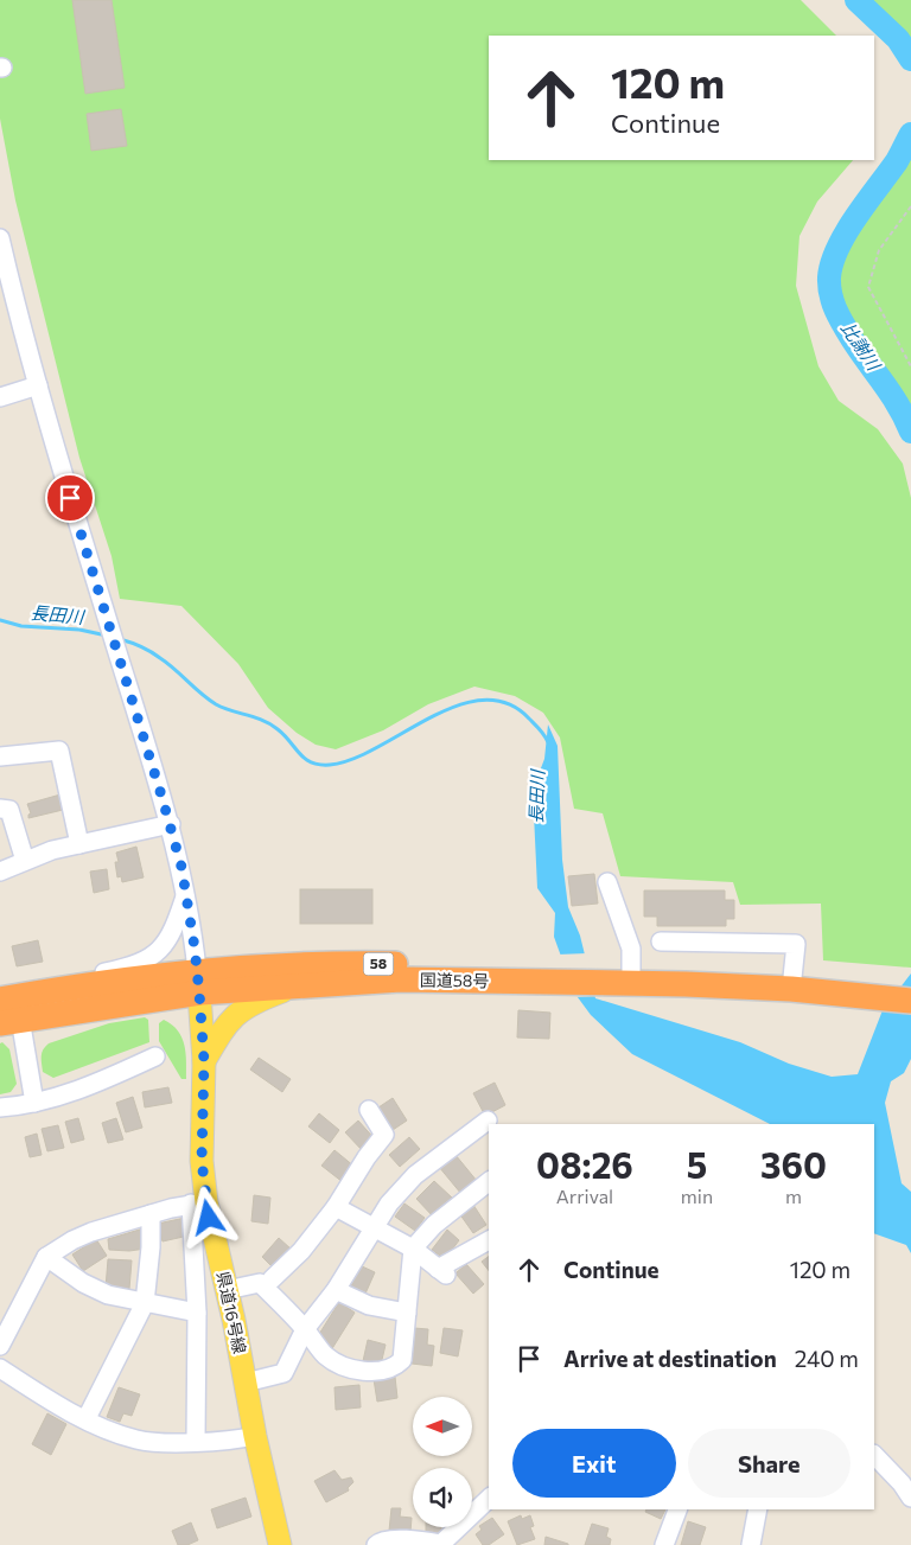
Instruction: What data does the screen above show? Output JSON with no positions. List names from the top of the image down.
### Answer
{
  "streets": {
    "highway": ["58", "国道58号"],
    "main road": ["県道16号線"]
  },
  "crossings": [
    ["国道58号", "県道16号線"]
  ],
  "water": ["比謝川", "長田川"],
  "north": "left",
  "page": {
    "turn": ["120 m", "Continue"],
    "eta": [
      "08:26",
      "Arrival",
      "5",
      "min",
      "360",
      "m"
    ],
    "list": [
      {
        "name": "Continue",
        "value": "120 m"
      },
      {
        "name": "Arrive at destination",
        "value": "240 m"
      }
    ],
    "buttons": ["Exit", "Share"]
  }
}
